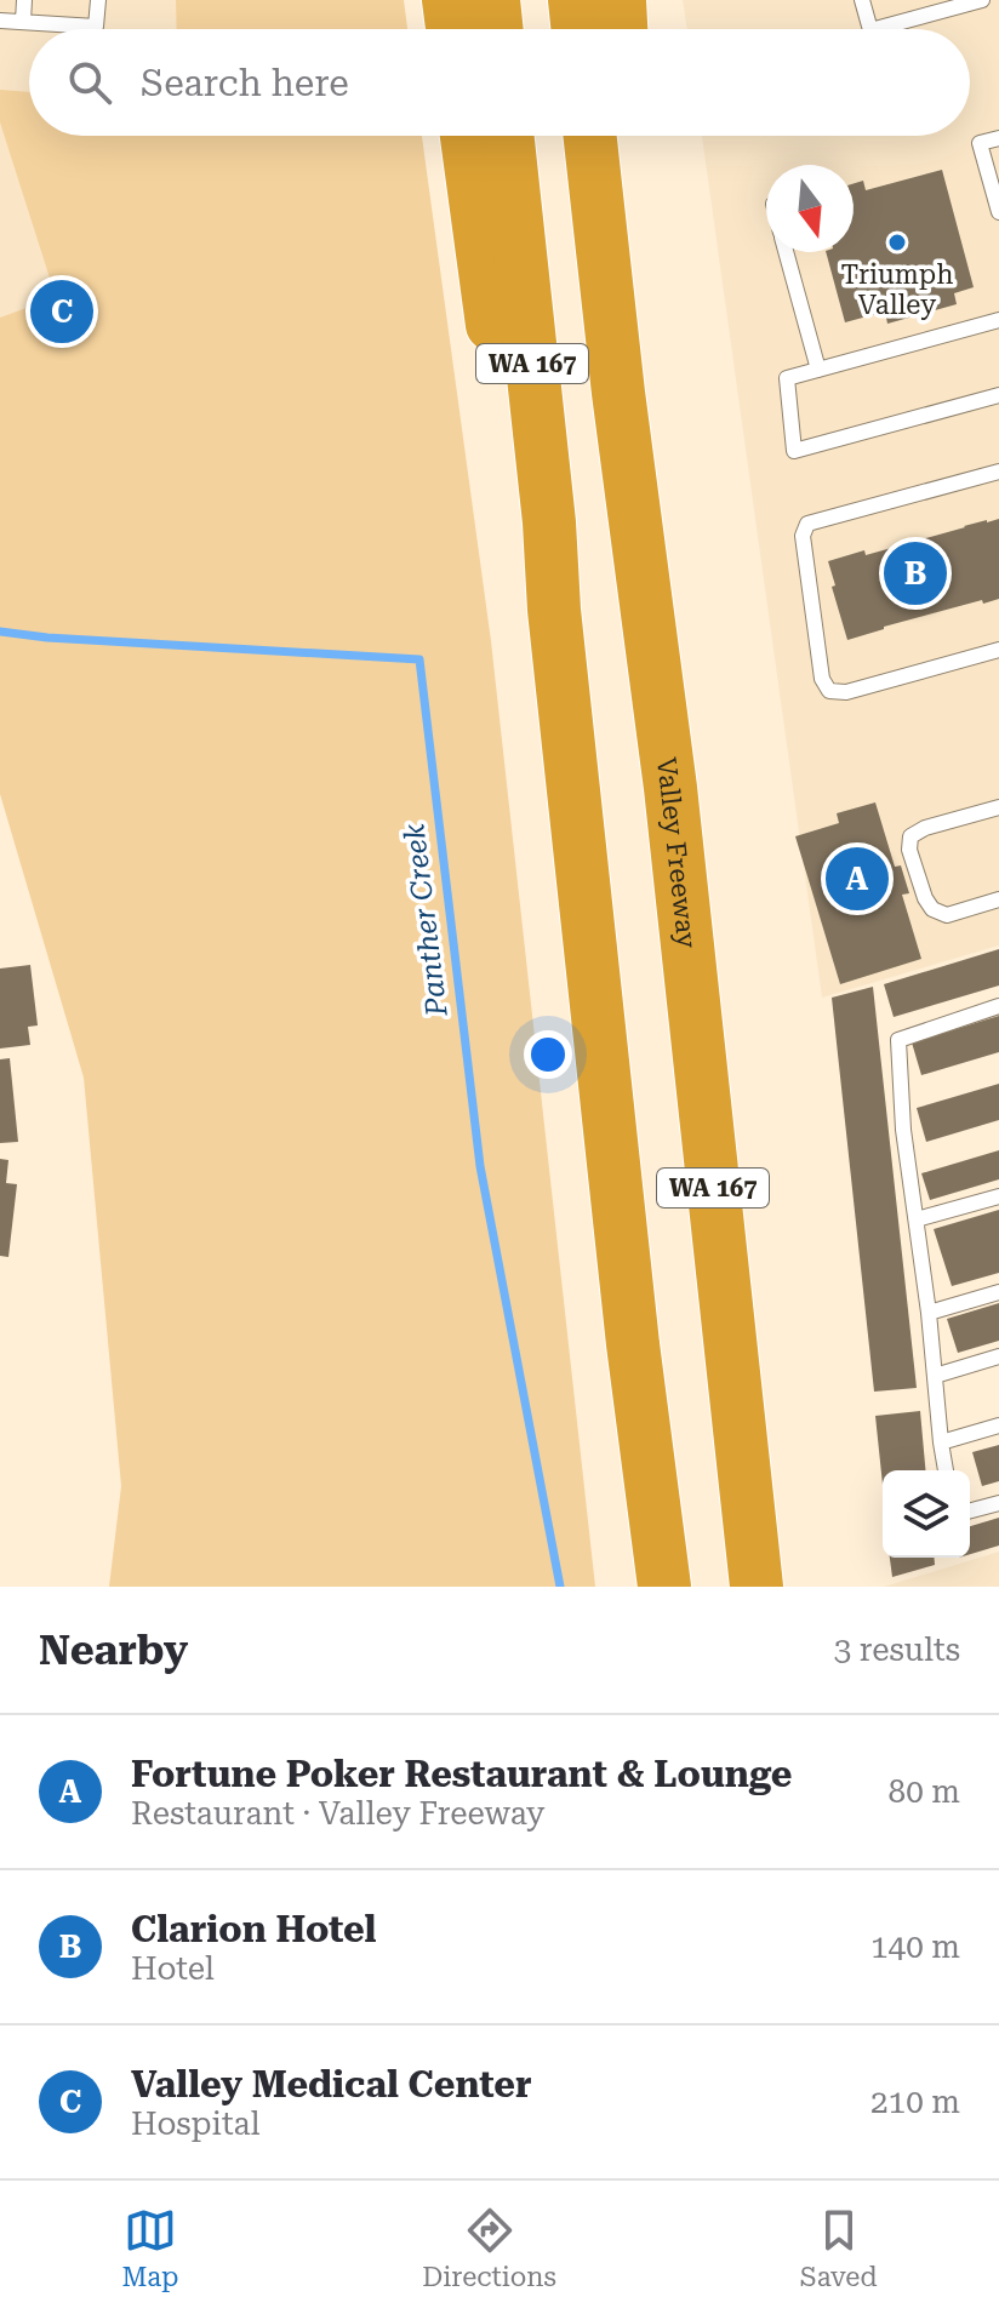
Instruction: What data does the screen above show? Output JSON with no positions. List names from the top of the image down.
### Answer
{
  "streets": {
    "highway": ["WA 167", "Valley Freeway"]
  },
  "water": ["Panther Creek"],
  "places": ["Triumph Valley"],
  "north": "bottom",
  "page": {
    "search": "Search here",
    "pins": ["C", "B", "A"],
    "heading": ["Nearby", "3 results"],
    "list": [
      {
        "mark": "A",
        "name": "Fortune Poker Restaurant & Lounge",
        "note": "Restaurant · Valley Freeway",
        "value": "80 m"
      },
      {
        "mark": "B",
        "name": "Clarion Hotel",
        "note": "Hotel",
        "value": "140 m"
      },
      {
        "mark": "C",
        "name": "Valley Medical Center",
        "note": "Hospital",
        "value": "210 m"
      }
    ],
    "nav": ["Map", "Directions", "Saved"]
  }
}
